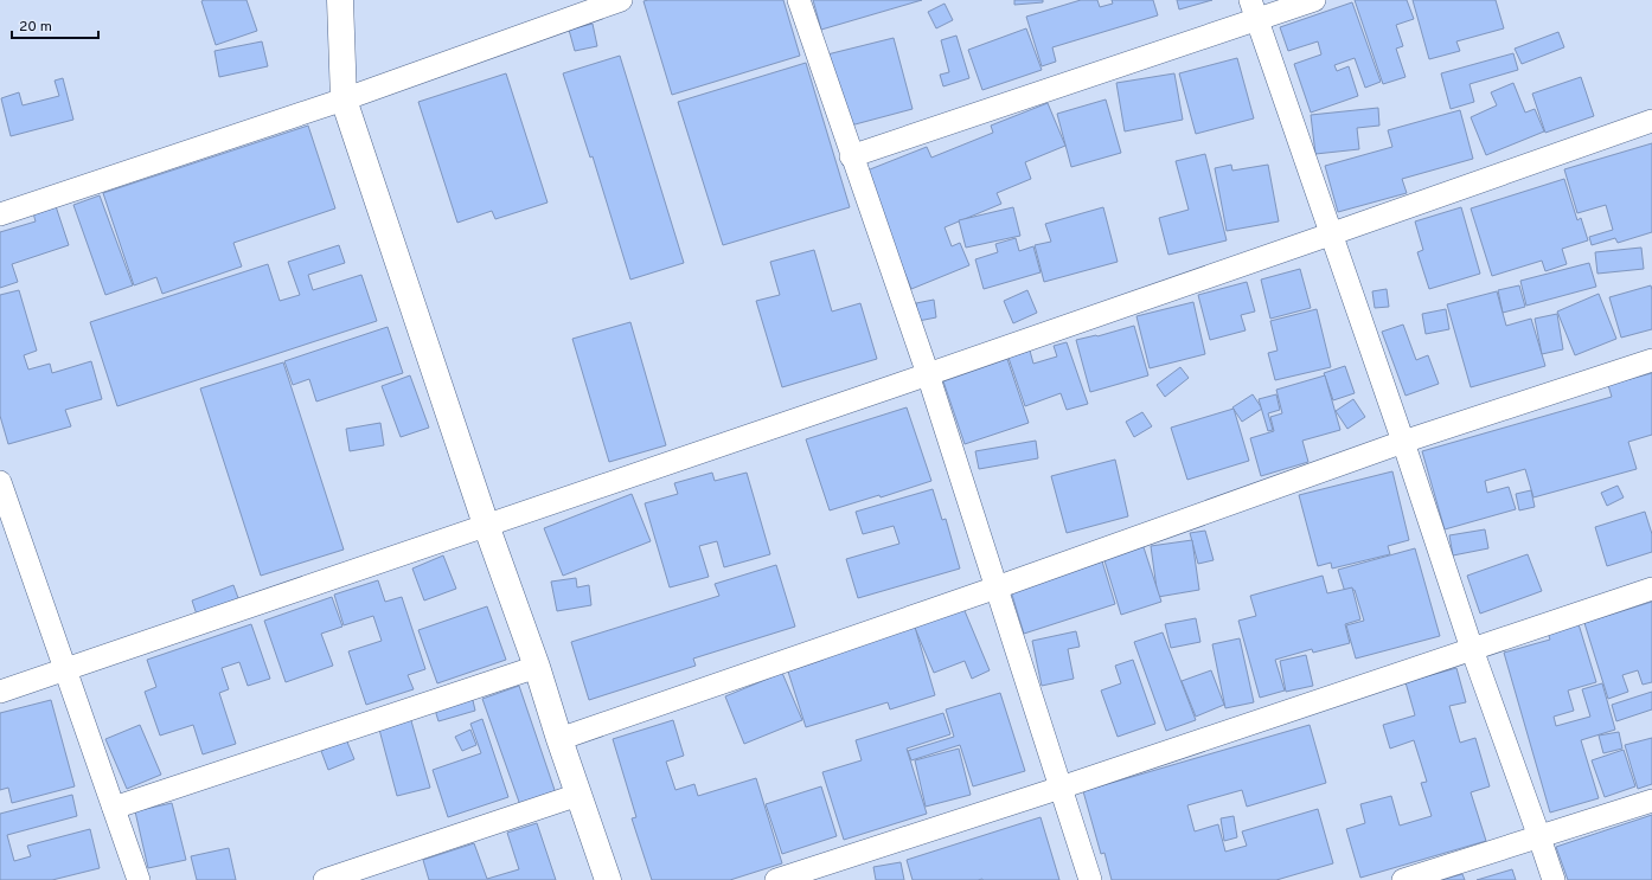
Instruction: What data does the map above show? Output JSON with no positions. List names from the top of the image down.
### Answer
{
  "scale_bar": "20 m"
}
